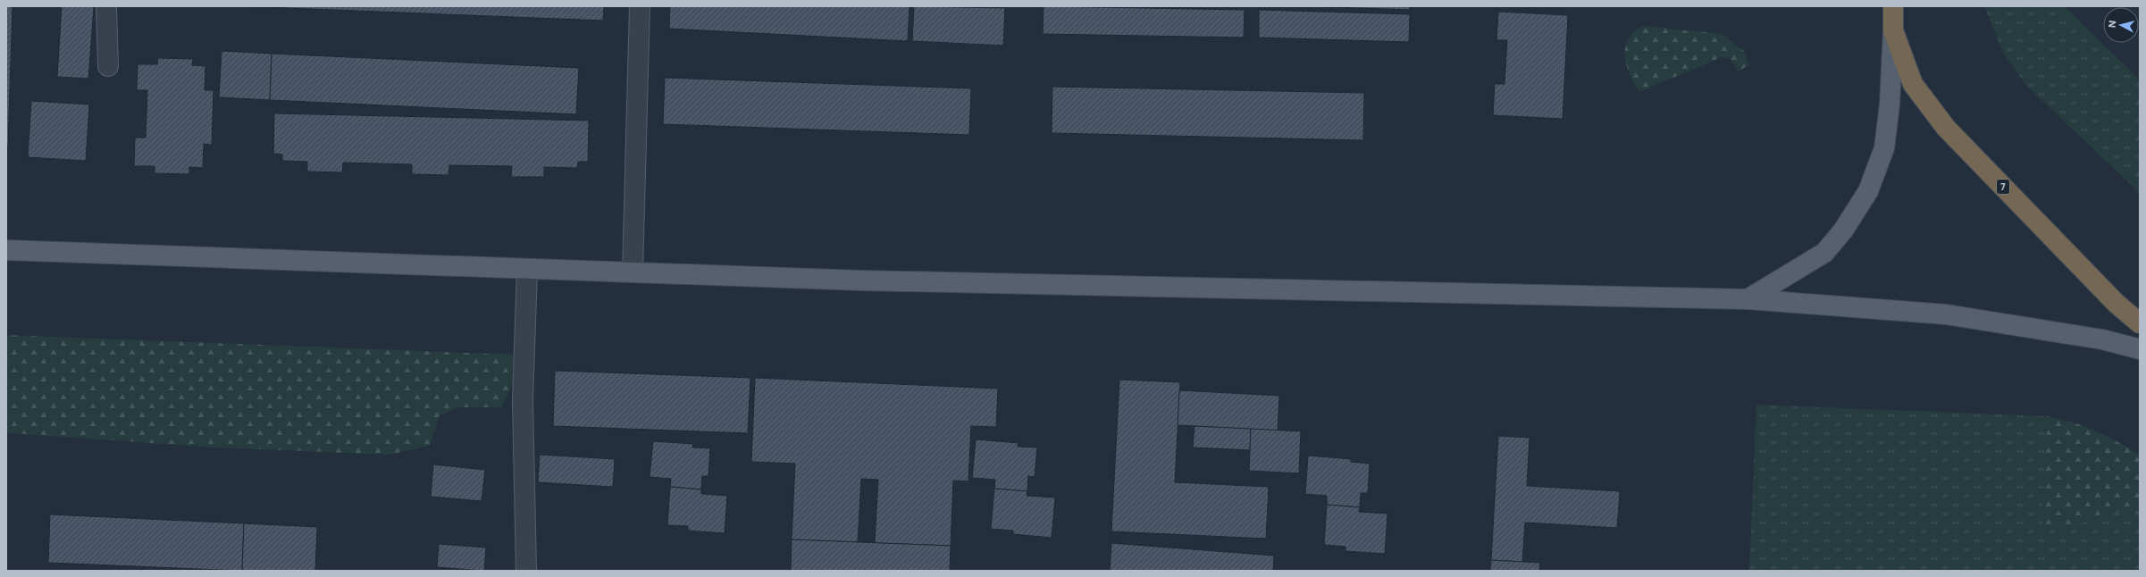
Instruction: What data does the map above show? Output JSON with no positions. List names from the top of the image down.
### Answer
{
  "streets": {
    "highway": ["7"]
  },
  "north": "left"
}
